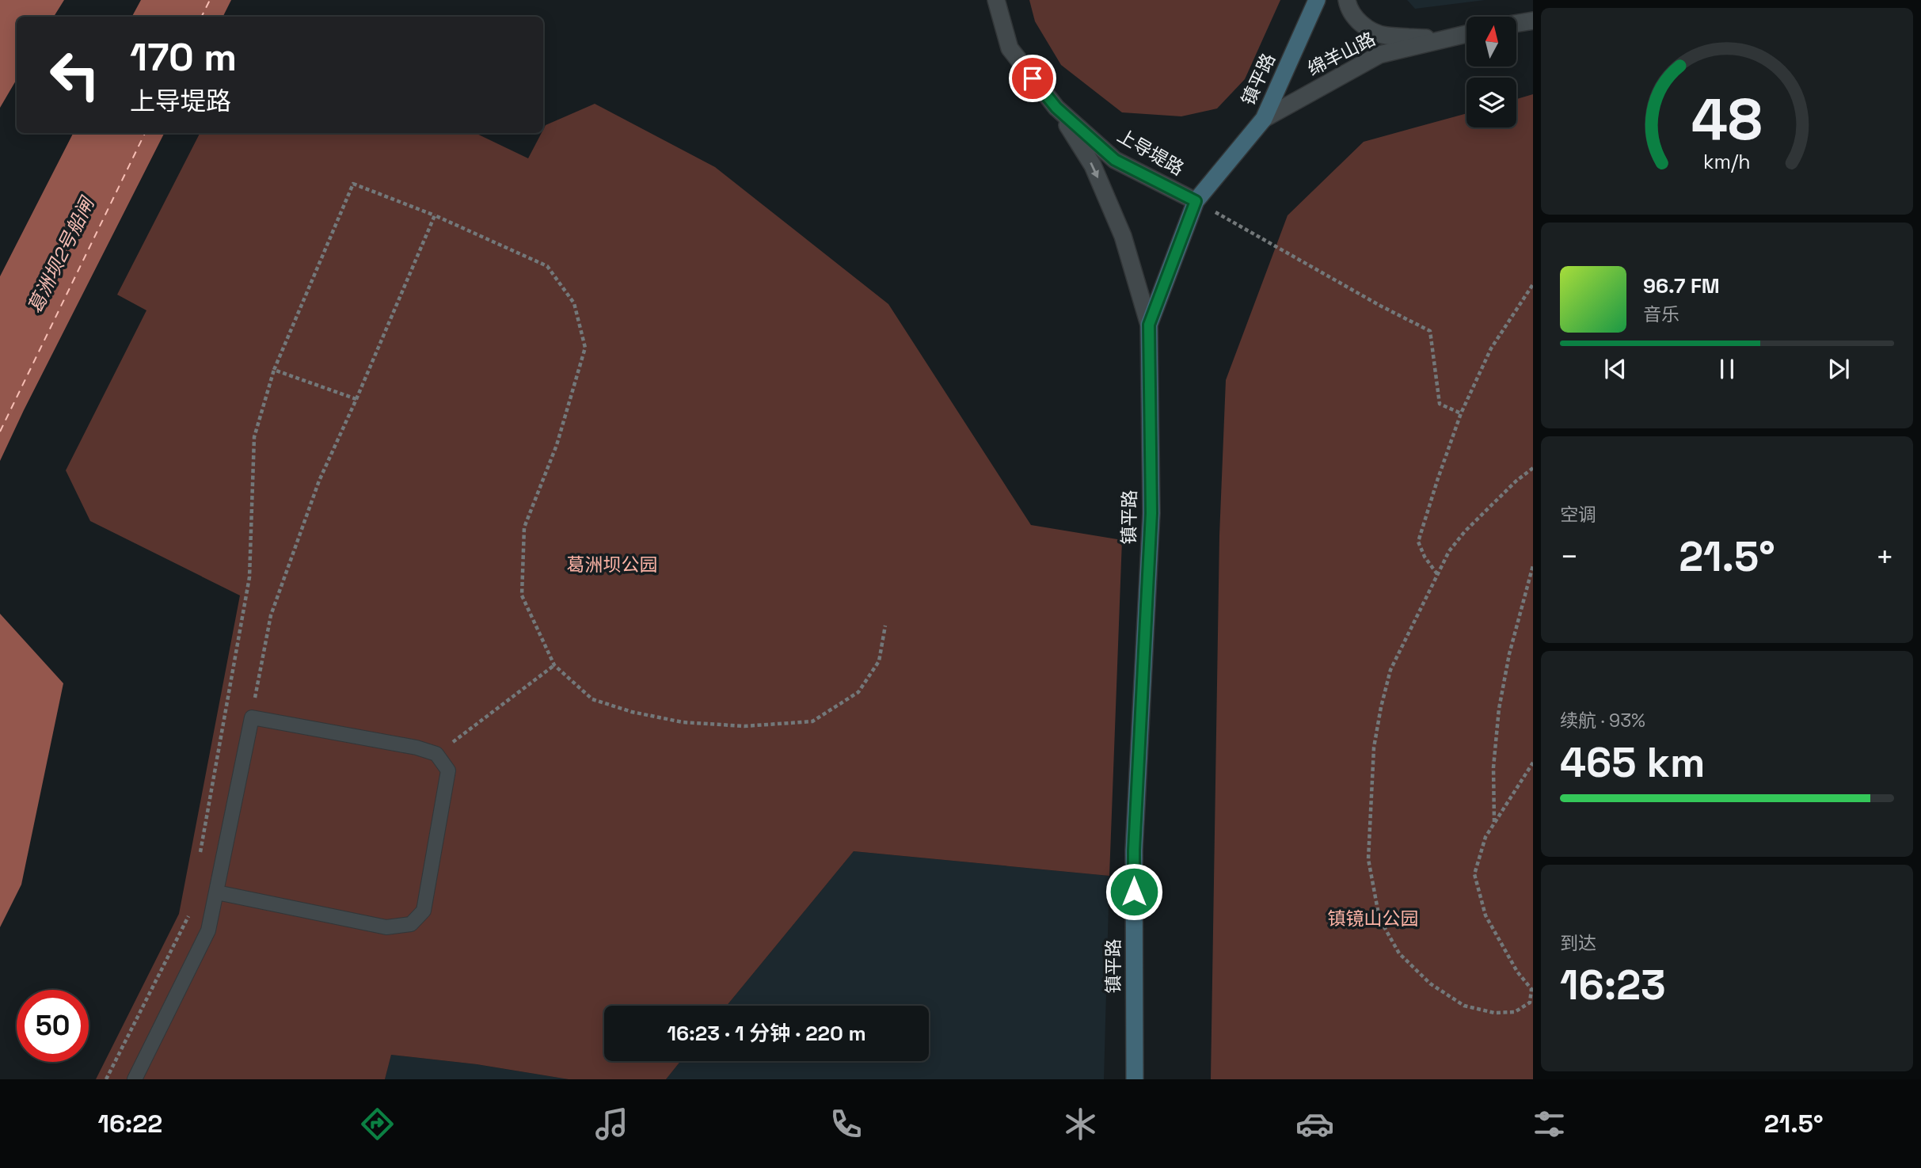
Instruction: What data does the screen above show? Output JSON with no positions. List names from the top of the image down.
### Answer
{
  "streets": {
    "main road": ["镇平路"],
    "street": ["绵羊山路", "上导堤路"]
  },
  "crossings": [
    ["绵羊山路", "镇平路"],
    ["镇平路", "上导堤路"]
  ],
  "water": ["葛洲坝2号船闸"],
  "parks": ["葛洲坝公园", "镇镜山公园"],
  "north": "top",
  "page": {
    "turn": ["170 m", "上导堤路"],
    "song": ["96.7 FM", "音乐"],
    "tile": [
      "空调",
      ["续航 · 93%", "465 km"],
      ["到达", "16:23"]
    ],
    "heat": ["−", "21.5°", "+"],
    "limit": "50",
    "trip": "16:23 · 1 分钟 · 220 m",
    "tabs": ["16:22", "21.5°"],
    "gauge": ["48", "km/h"]
  }
}
